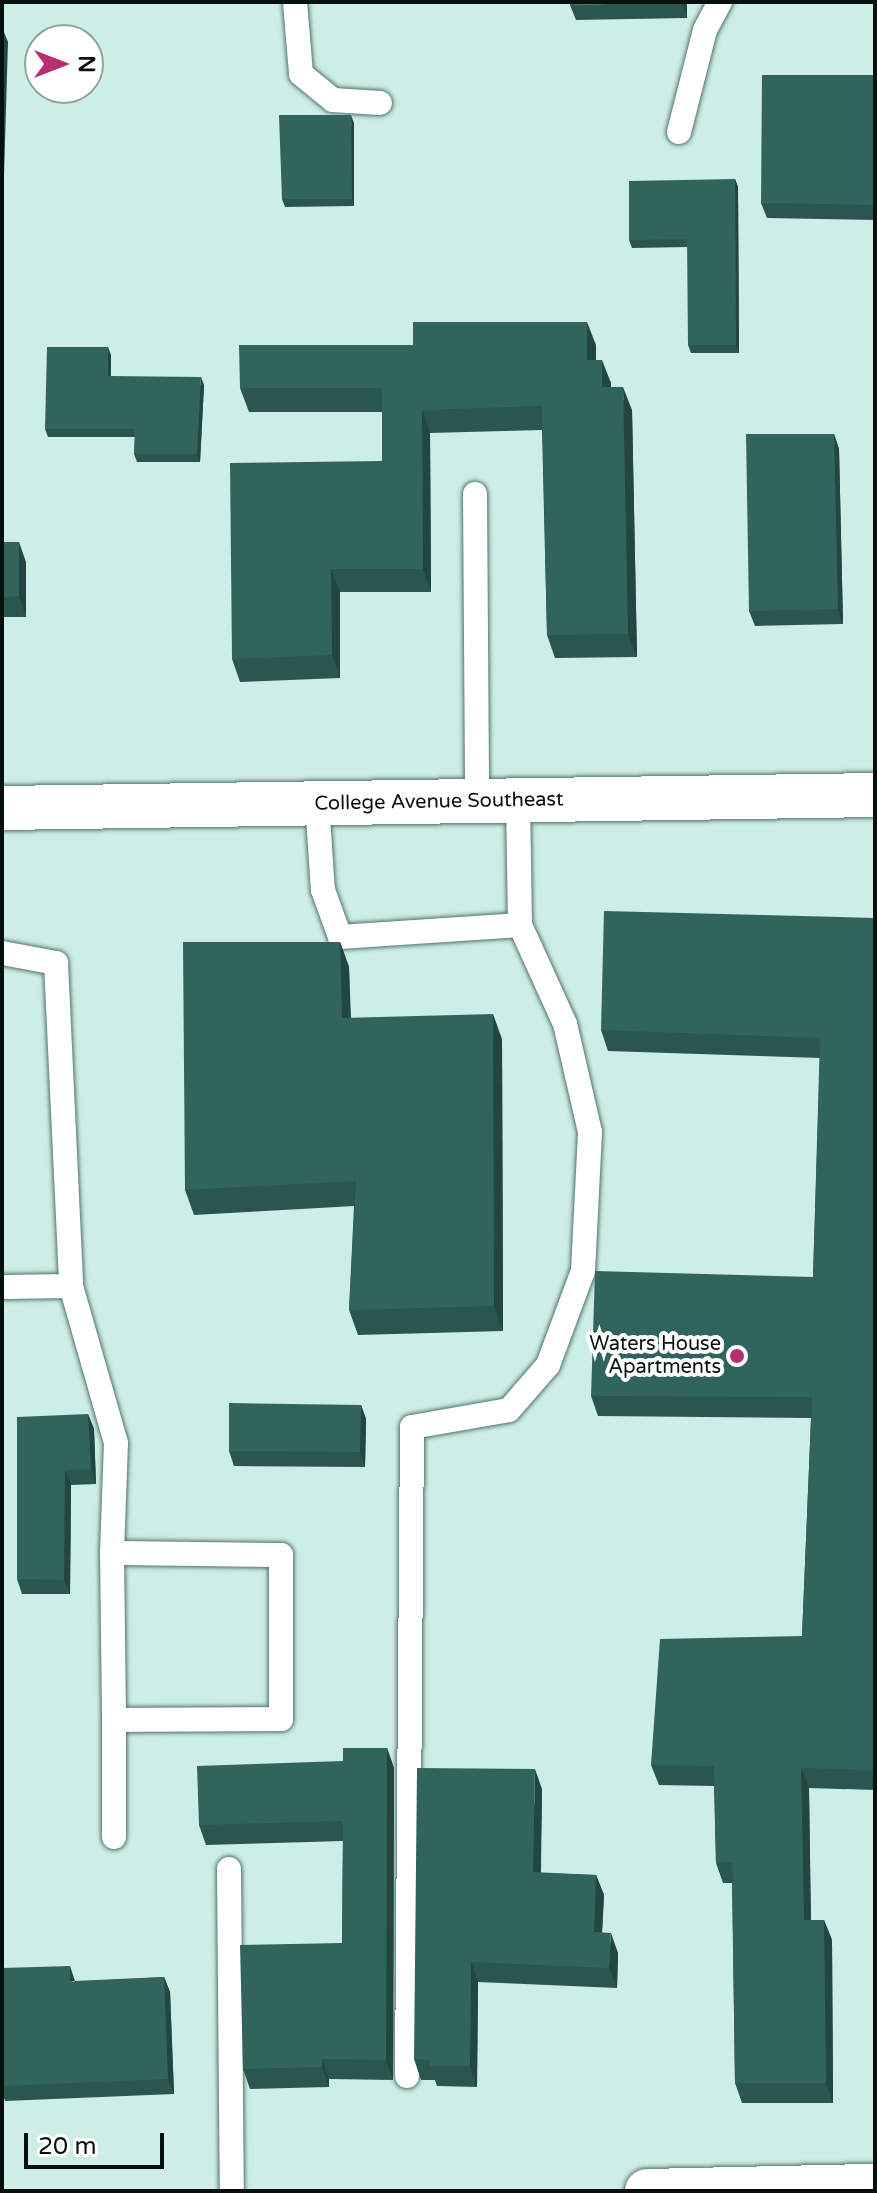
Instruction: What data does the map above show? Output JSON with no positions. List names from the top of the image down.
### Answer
{
  "streets": {
    "street": ["College Avenue Southeast"]
  },
  "places": ["Waters House Apartments"],
  "scale_bar": "20 m",
  "north": "right"
}
